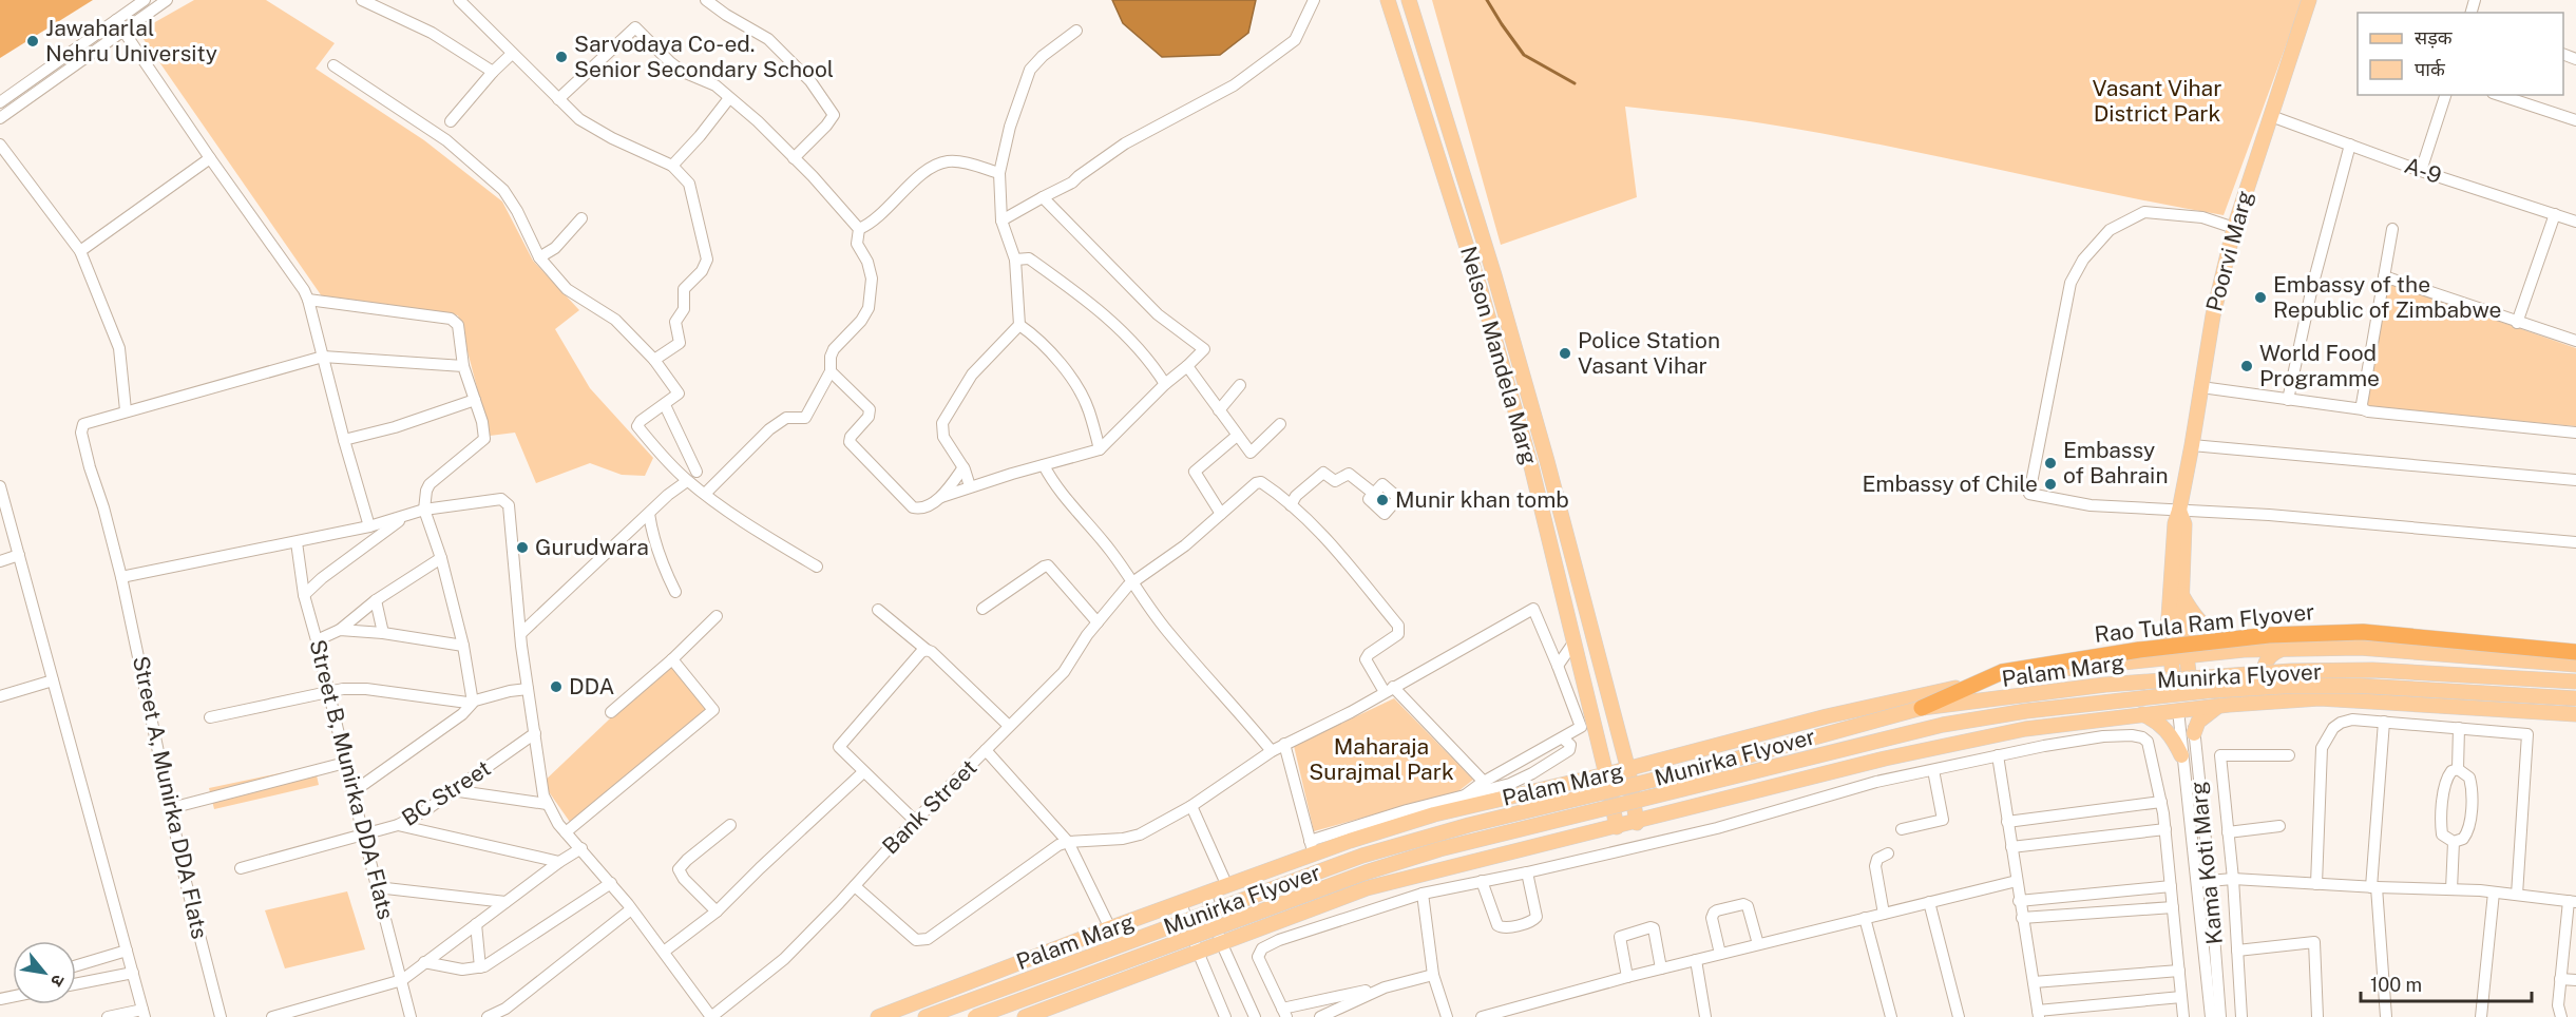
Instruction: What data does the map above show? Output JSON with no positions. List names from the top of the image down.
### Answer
{
  "streets": {
    "highway": ["Rao Tula Ram Flyover"],
    "main road": [
      "Poorvi Marg",
      "Nelson Mandela Marg",
      "Palam Marg",
      "Munirka Flyover"
    ],
    "street": [
      "A-9",
      "Street B, Munirka DDA Flats",
      "BC Street",
      "Street A, Munirka DDA Flats",
      "Bank Street",
      "Kama Koti Marg"
    ]
  },
  "crossings": [
    ["A-9", "Poorvi Marg"],
    ["Poorvi Marg", "Palam Marg"],
    ["Poorvi Marg", "Kama Koti Marg"],
    ["Nelson Mandela Marg", "Palam Marg"],
    ["Rao Tula Ram Flyover", "Munirka Flyover"],
    ["Street B, Munirka DDA Flats", "BC Street"]
  ],
  "parks": ["Vasant Vihar District Park", "Maharaja Surajmal Park"],
  "places": [
    "Jawaharlal Nehru University",
    "Sarvodaya Co-ed. Senior Secondary School",
    "Embassy of the Republic of Zimbabwe",
    "Police Station Vasant Vihar",
    "World Food Programme",
    "Embassy of Bahrain",
    "Embassy of Chile",
    "Munir khan tomb",
    "Gurudwara",
    "DDA"
  ],
  "legend": ["सड़क", "पार्क"],
  "scale_bar": "100 m",
  "north": "bottom right"
}
